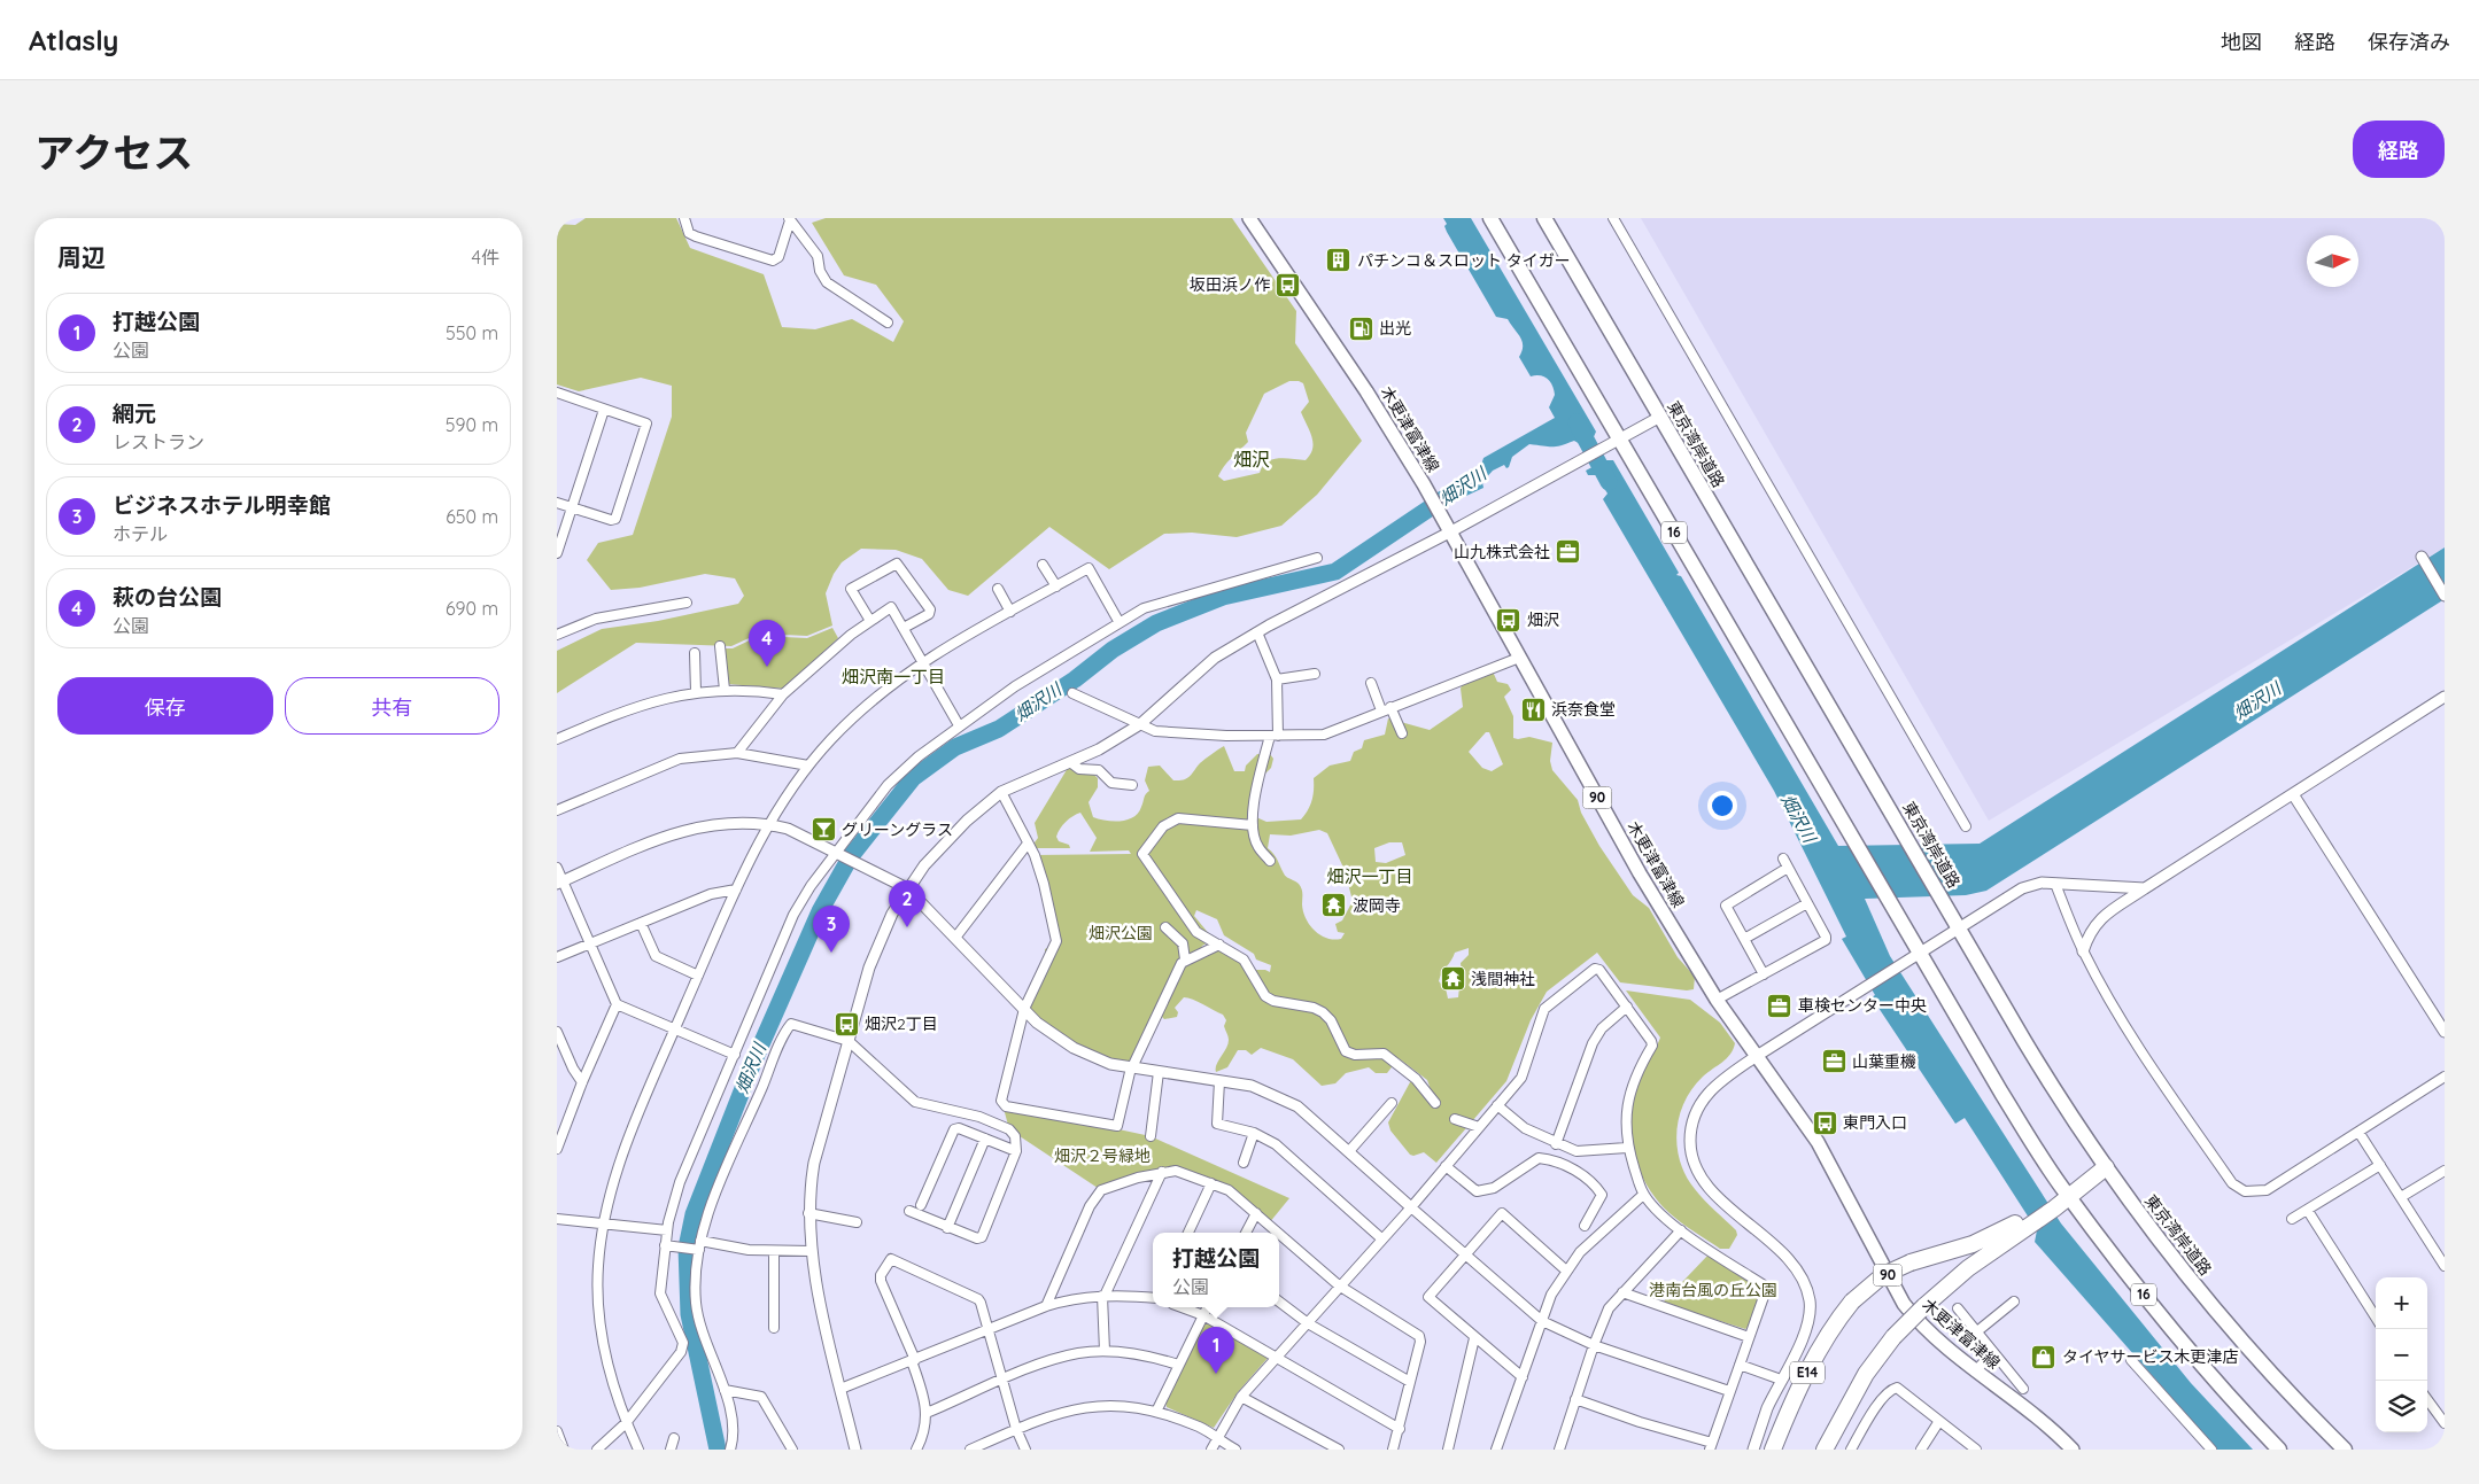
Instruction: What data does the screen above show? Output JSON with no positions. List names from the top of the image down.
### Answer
{
  "streets": {
    "highway": ["東京湾岸道路", "16", "E14"],
    "main road": ["木更津富津線", "90"]
  },
  "districts": ["畑沢", "畑沢南一丁目", "畑沢一丁目"],
  "water": ["畑沢川"],
  "parks": ["畑沢公園", "畑沢２号緑地", "港南台風の丘公園"],
  "places": {
    "building": ["パチンコ＆スロット タイガー"],
    "bus stop": [
      "坂田浜ノ作",
      "畑沢",
      "畑沢2丁目",
      "東門入口"
    ],
    "fuel station": ["出光"],
    "office": ["山九株式会社", "車検センター中央", "山葉重機"],
    "restaurant": ["浜奈食堂"],
    "bar": ["グリーングラス"],
    "temple": ["波岡寺", "浅間神社"],
    "shop": ["タイヤサービス木更津店"]
  },
  "north": "right",
  "page": {
    "header": "Atlasly",
    "nav": ["地図", "経路", "保存済み"],
    "title": "アクセス",
    "buttons": [
      "経路",
      ["保存", "共有"]
    ],
    "heading": ["周辺", "4件"],
    "list": [
      {
        "mark": "1",
        "name": "打越公園",
        "note": "公園",
        "value": "550 m"
      },
      {
        "mark": "2",
        "name": "網元",
        "note": "レストラン",
        "value": "590 m"
      },
      {
        "mark": "3",
        "name": "ビジネスホテル明幸館",
        "note": "ホテル",
        "value": "650 m"
      },
      {
        "mark": "4",
        "name": "萩の台公園",
        "note": "公園",
        "value": "690 m"
      }
    ],
    "pins": [
      "4",
      "2",
      "3",
      "1"
    ],
    "popup": ["打越公園", "公園"],
    "map_buttons": ["+", "−"]
  }
}
